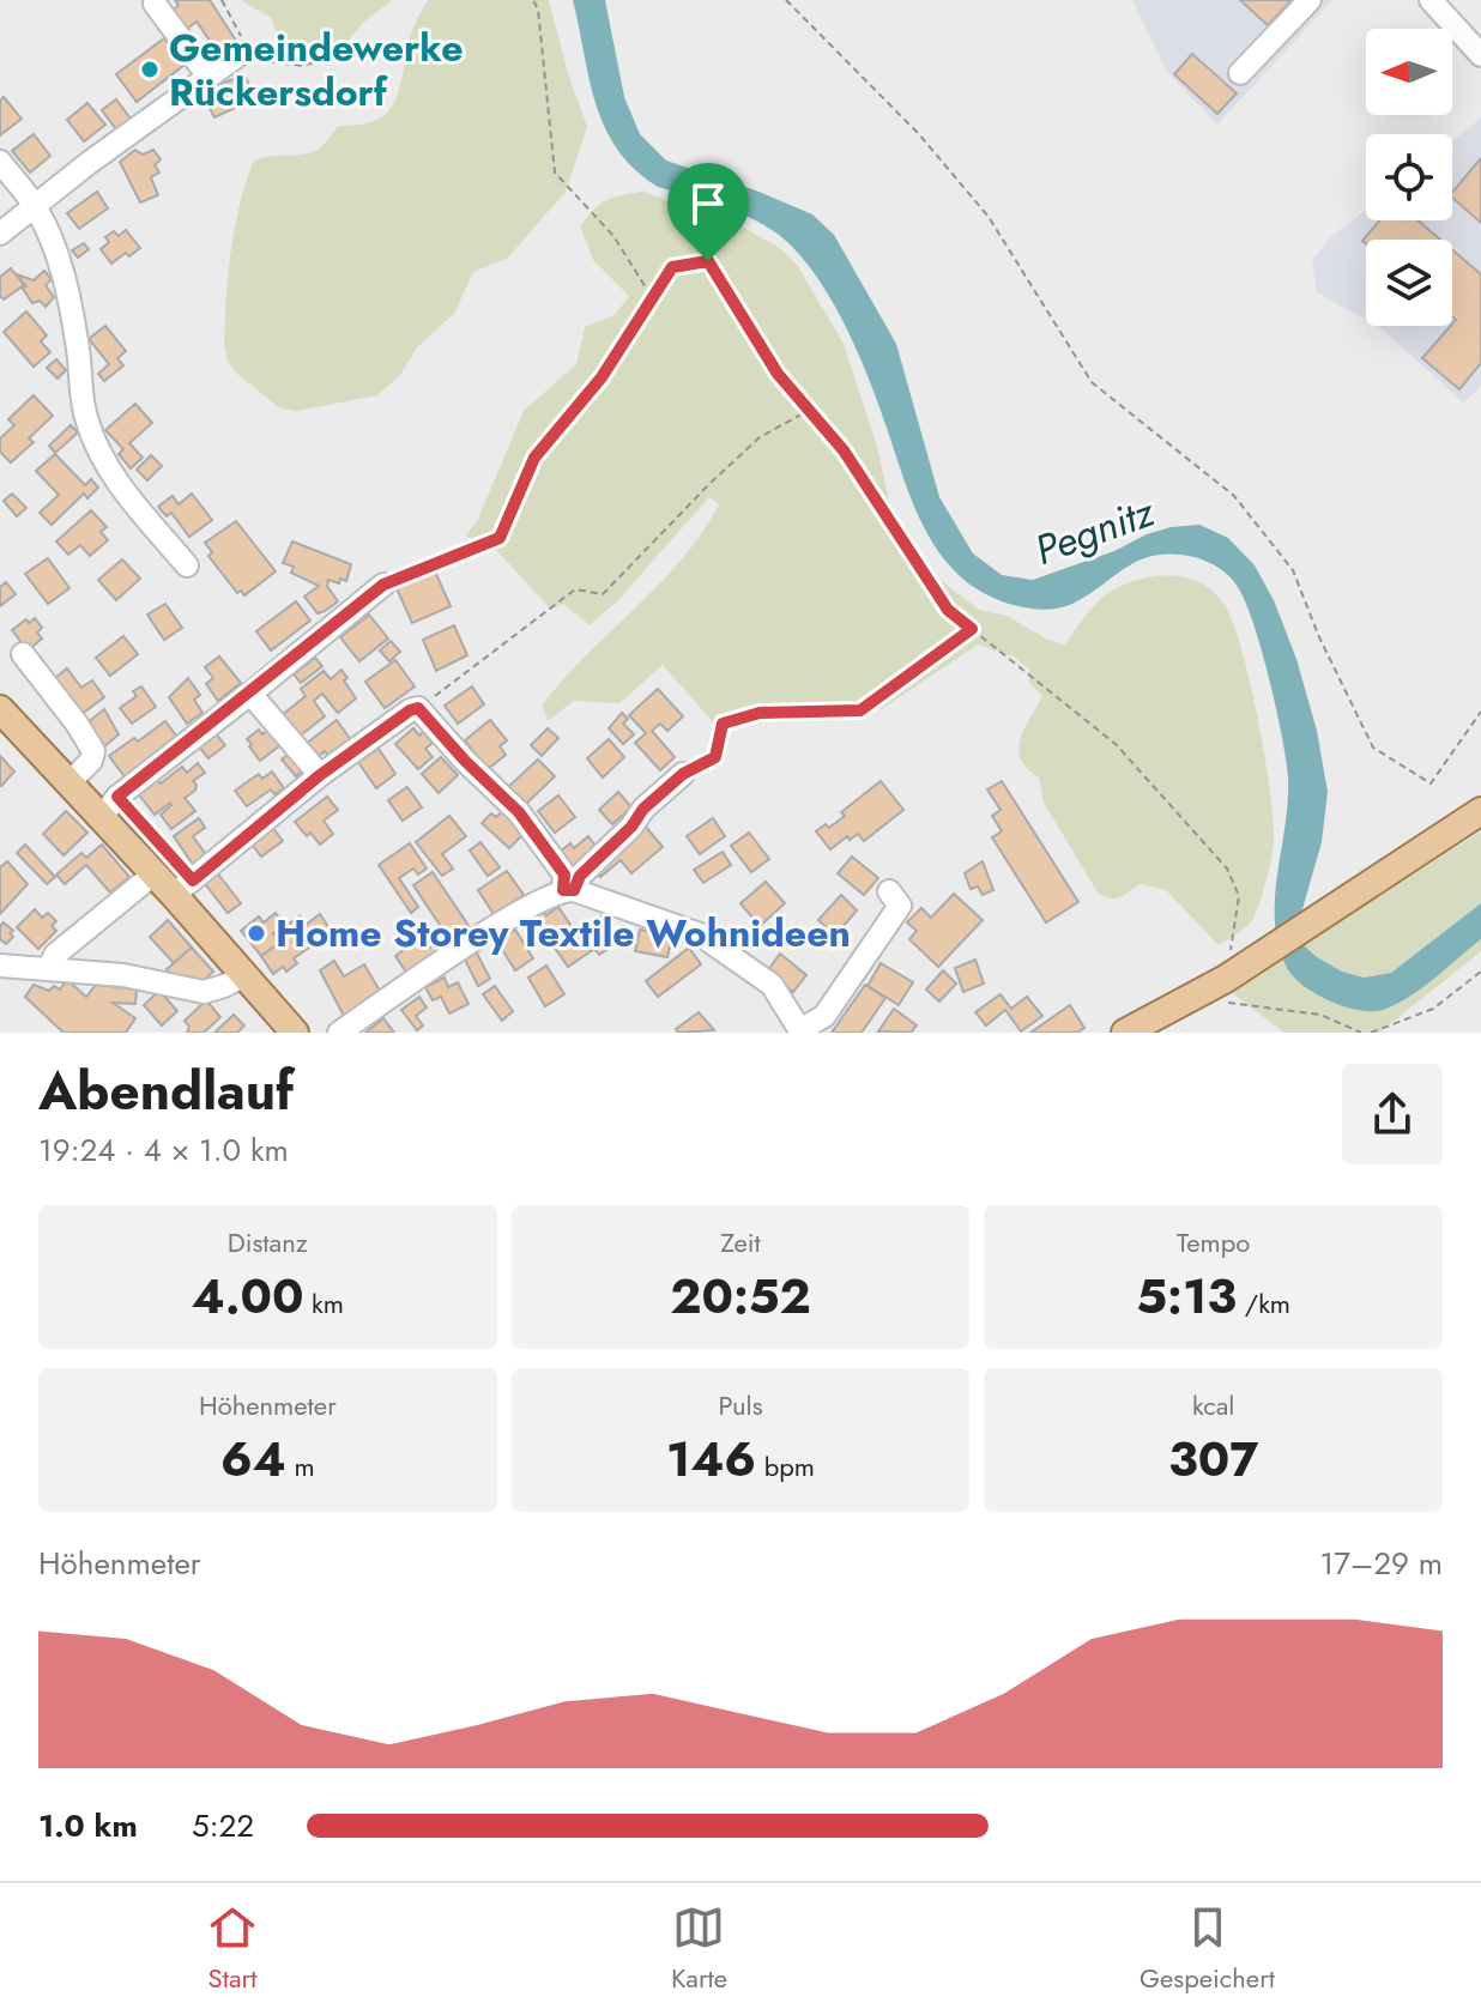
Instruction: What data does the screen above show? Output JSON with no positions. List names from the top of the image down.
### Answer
{
  "water": ["Pegnitz"],
  "places": ["Gemeindewerke Rückersdorf", "Home Storey Textile Wohnideen"],
  "north": "left",
  "page": {
    "heading": ["Abendlauf", "19:24 · 4 × 1.0 km"],
    "stats": [
      ["Distanz", "4.00 km"],
      ["Zeit", "20:52"],
      ["Tempo", "5:13 /km"],
      ["Höhenmeter", "64 m"],
      ["Puls", "146 bpm"],
      ["kcal", "307"]
    ],
    "chart": ["Höhenmeter", "17–29 m"],
    "list": [
      {
        "name": "1.0 km",
        "note": "5:22"
      }
    ],
    "tabs": ["Start", "Karte", "Gespeichert"]
  }
}
